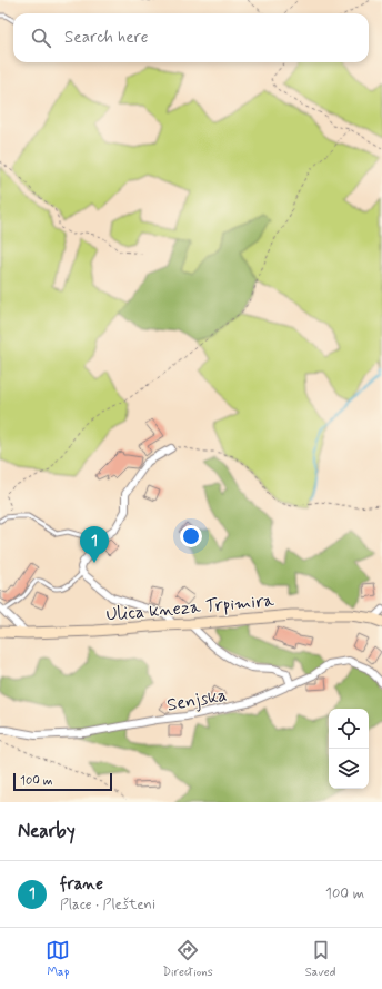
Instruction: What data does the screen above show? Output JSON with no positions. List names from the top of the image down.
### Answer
{
  "streets": {
    "main road": ["Ulica kneza Trpimira"],
    "street": ["Senjska"]
  },
  "scale_bar": "100 m",
  "page": {
    "search": "Search here",
    "pins": "1",
    "scale": "100 m",
    "heading": "Nearby",
    "list": [
      {
        "mark": "1",
        "name": "frane",
        "note": "Place · Plešteni",
        "value": "100 m"
      }
    ],
    "nav": ["Map", "Directions", "Saved"]
  }
}
